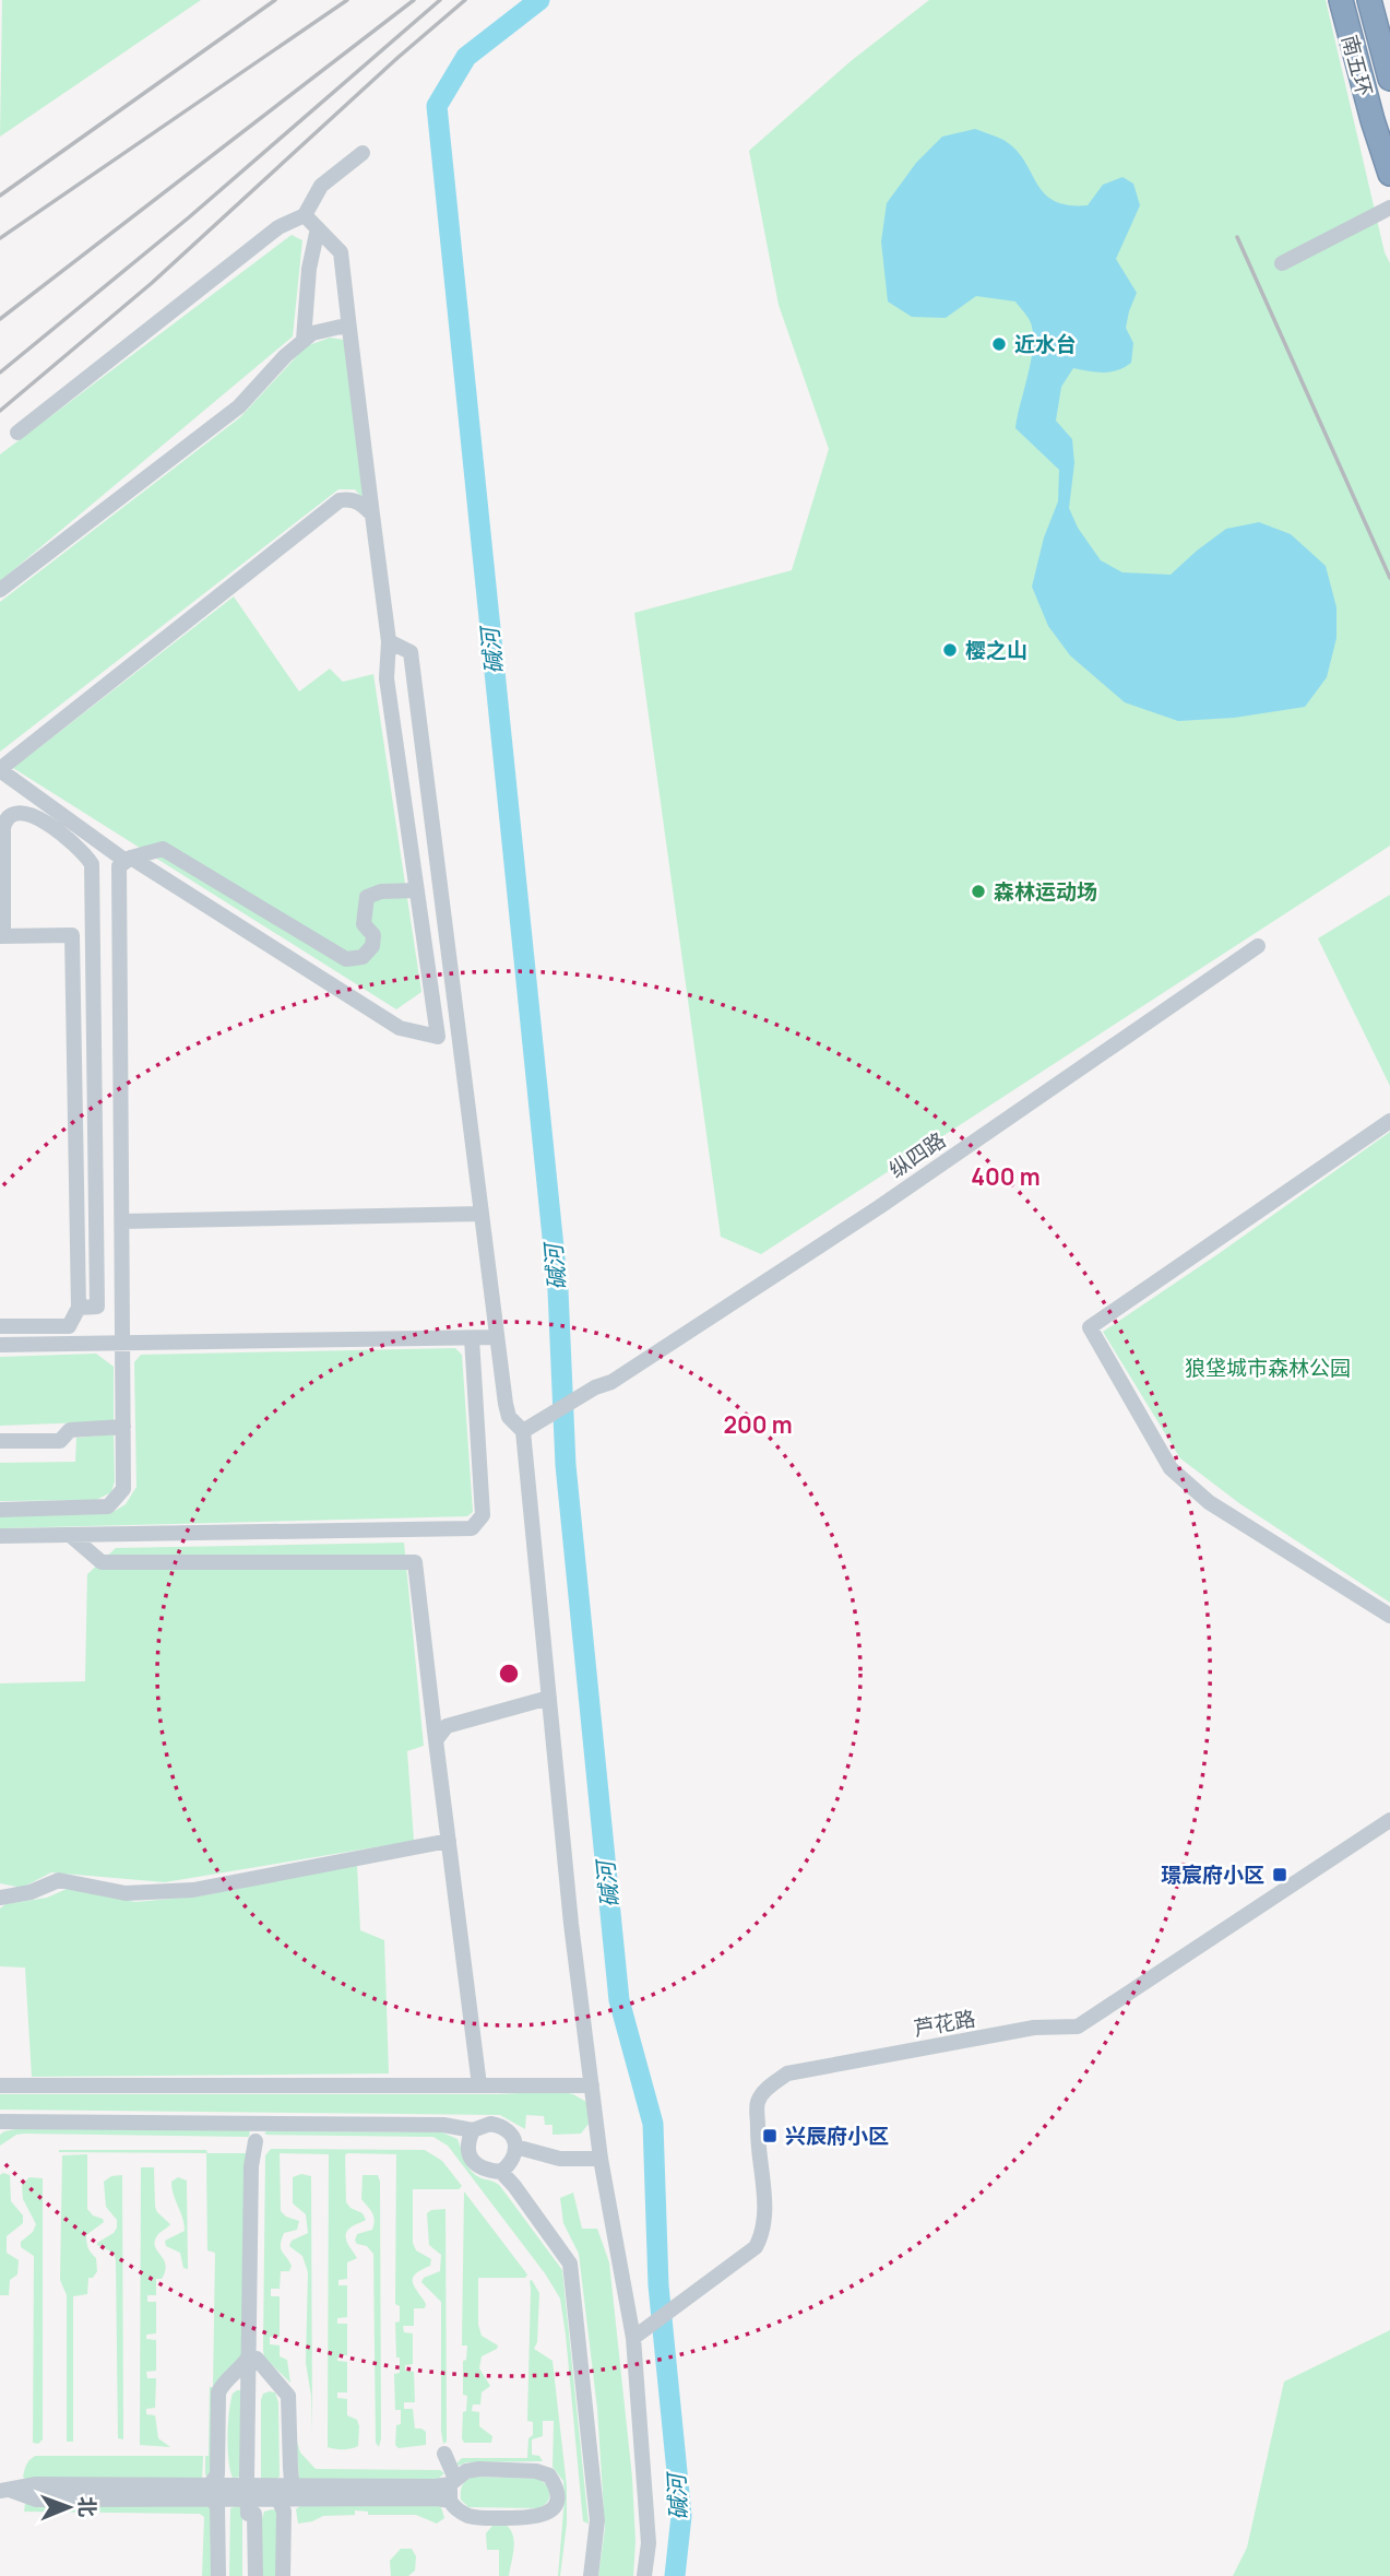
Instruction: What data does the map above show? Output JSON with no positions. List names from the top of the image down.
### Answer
{
  "streets": {
    "highway": ["南五环"],
    "street": ["纵四路", "芦花路"]
  },
  "water": ["碱河"],
  "parks": ["狼垡城市森林公园"],
  "places": {
    "other": ["近水台", "樱之山", "森林运动场"],
    "transit": ["璟宸府小区", "兴辰府小区"]
  },
  "north": "right",
  "rings": ["400 m", "200 m"]
}
